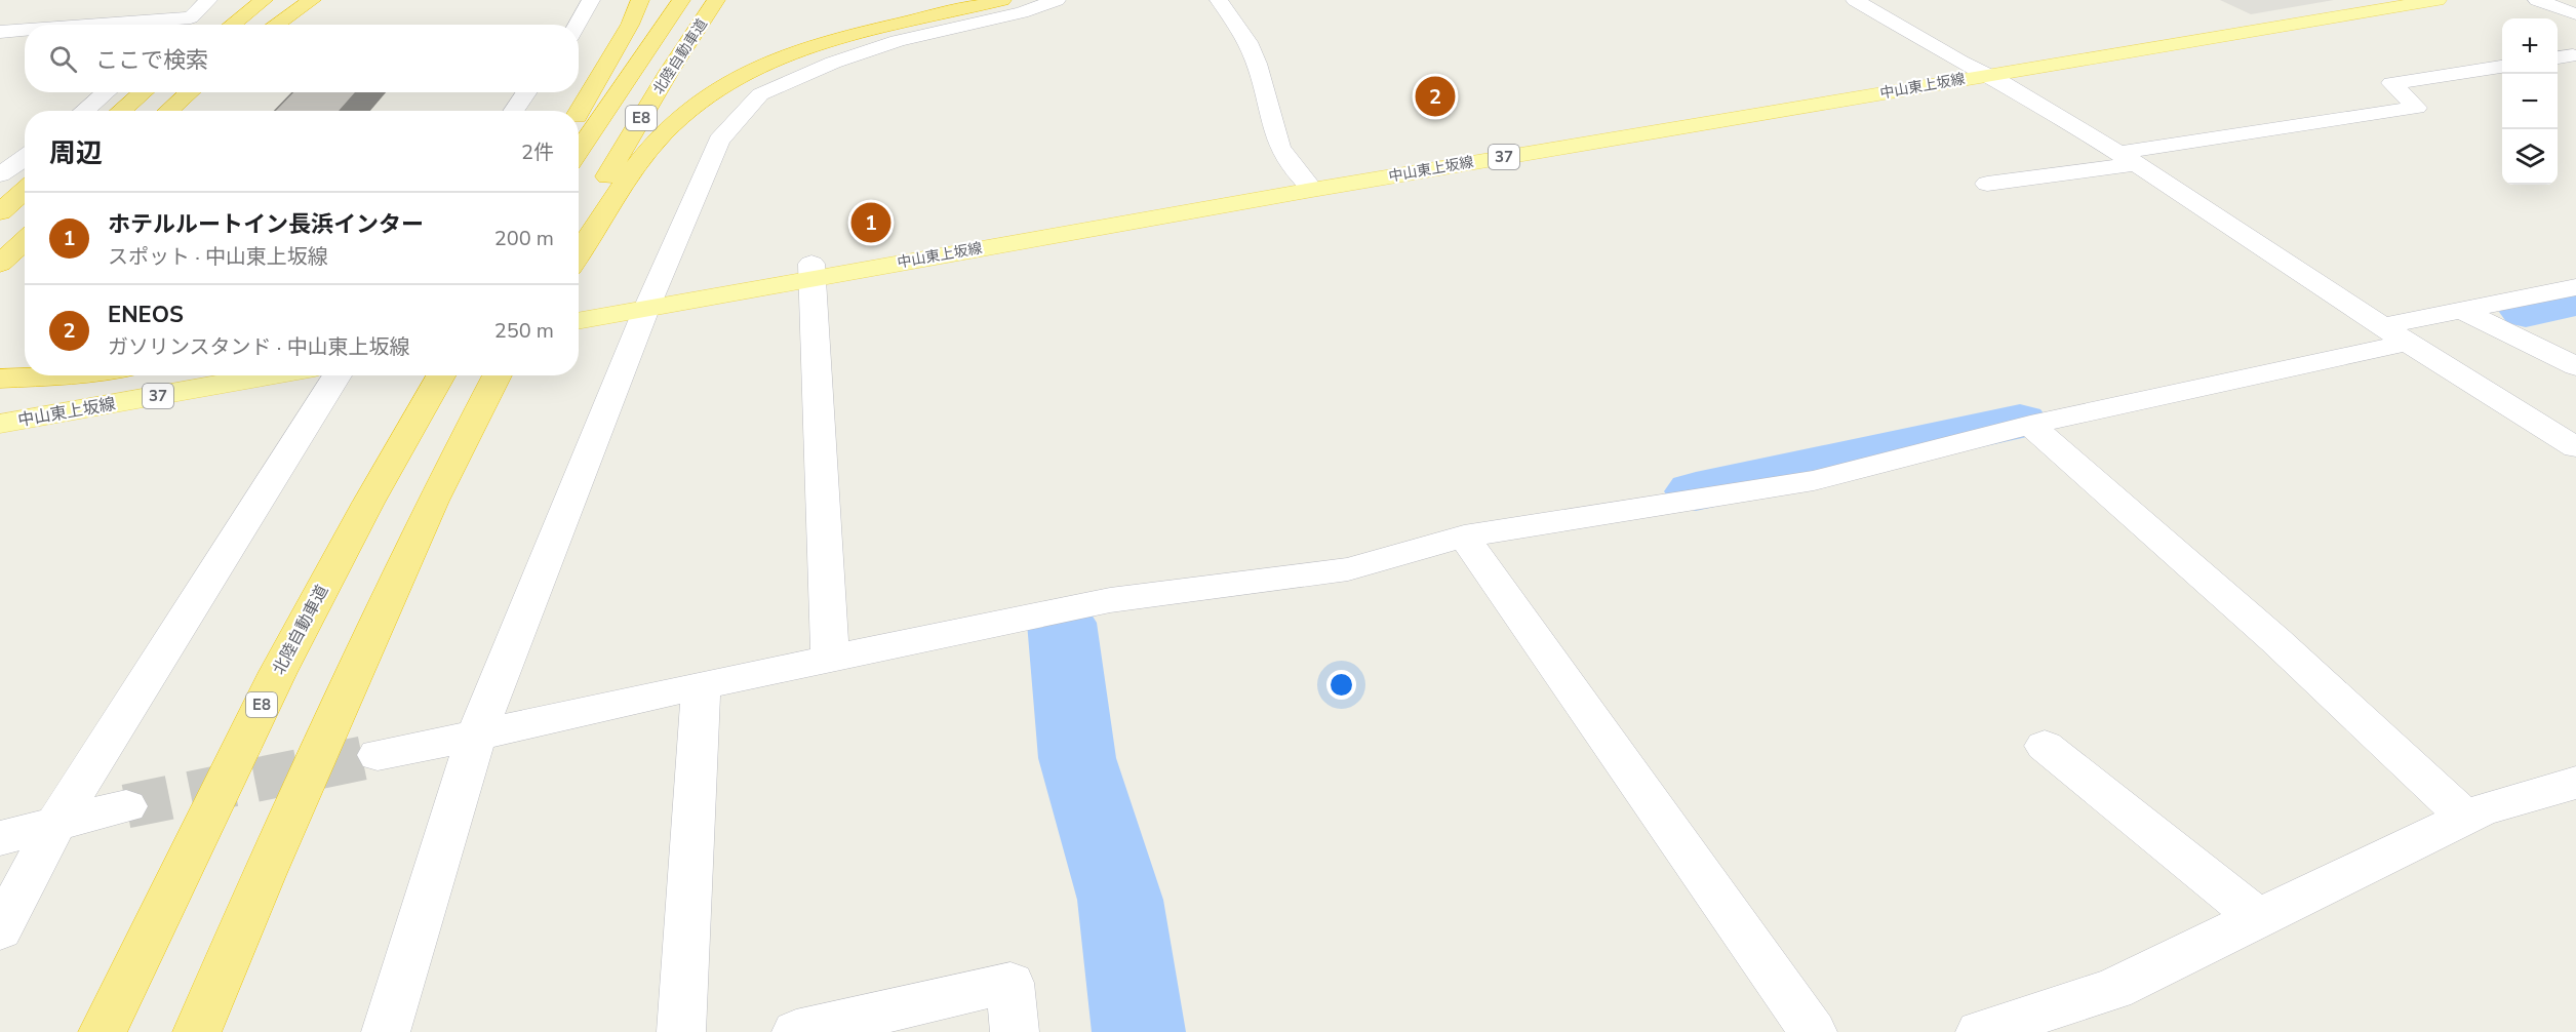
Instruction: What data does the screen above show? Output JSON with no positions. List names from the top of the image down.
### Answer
{
  "streets": {
    "highway": ["北陸自動車道", "E8"],
    "main road": ["中山東上坂線", "37"]
  },
  "page": {
    "map_buttons": ["+", "−"],
    "search": "ここで検索",
    "pins": ["2", "1"],
    "heading": ["周辺", "2件"],
    "list": [
      {
        "mark": "1",
        "name": "ホテルルートイン長浜インター",
        "note": "スポット · 中山東上坂線",
        "value": "200 m"
      },
      {
        "mark": "2",
        "name": "ENEOS",
        "note": "ガソリンスタンド · 中山東上坂線",
        "value": "250 m"
      }
    ]
  }
}
